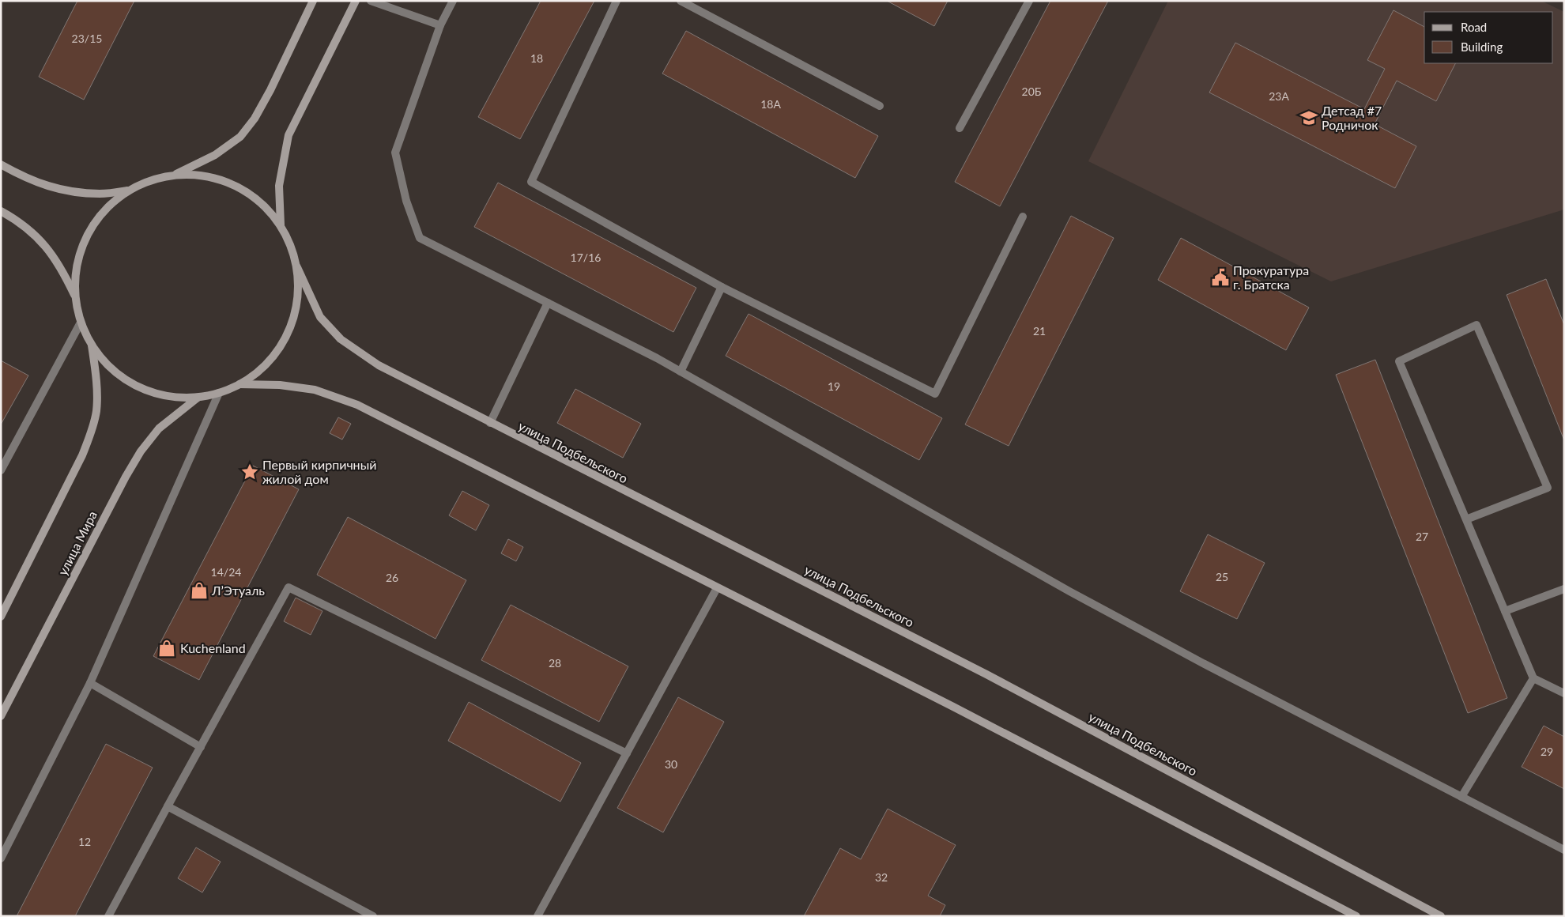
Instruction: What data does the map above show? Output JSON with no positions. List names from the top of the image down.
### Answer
{
  "streets": {
    "main road": ["улица Подбельского", "улица Мира"]
  },
  "places": {
    "school or university": ["Детсад #7 Родничок"],
    "public building": ["Прокуратура г. Братска"],
    "place": ["Первый кирпичный жилой дом"],
    "shop": ["Л’Этуаль", "Kuchenland"]
  },
  "house_numbers": [
    "23/15",
    "18",
    "20Б",
    "23А",
    "18А",
    "17/16",
    "21",
    "19",
    "27",
    "14/24",
    "25",
    "26",
    "28",
    "29",
    "30",
    "12",
    "32"
  ],
  "legend": ["Road", "Building"]
}
